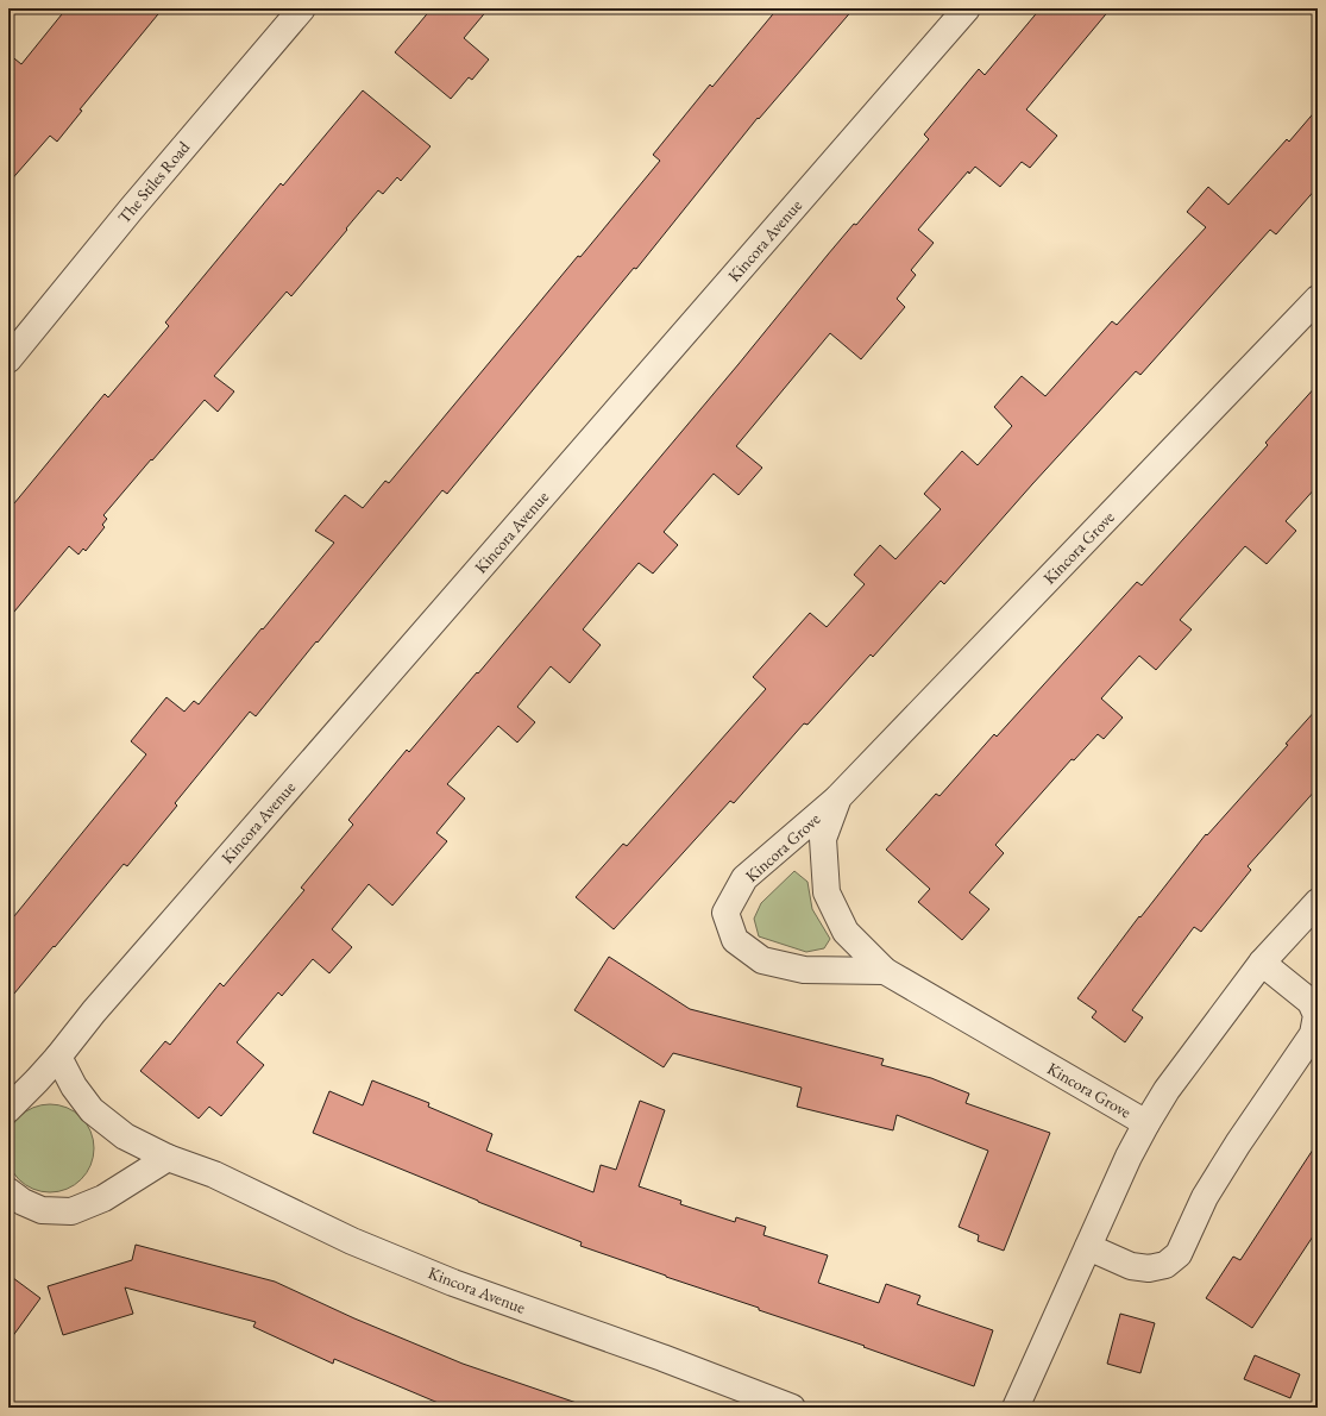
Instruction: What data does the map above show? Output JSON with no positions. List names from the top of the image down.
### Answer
{
  "streets": {
    "street": ["The Stiles Road", "Kincora Avenue", "Kincora Grove"]
  }
}
